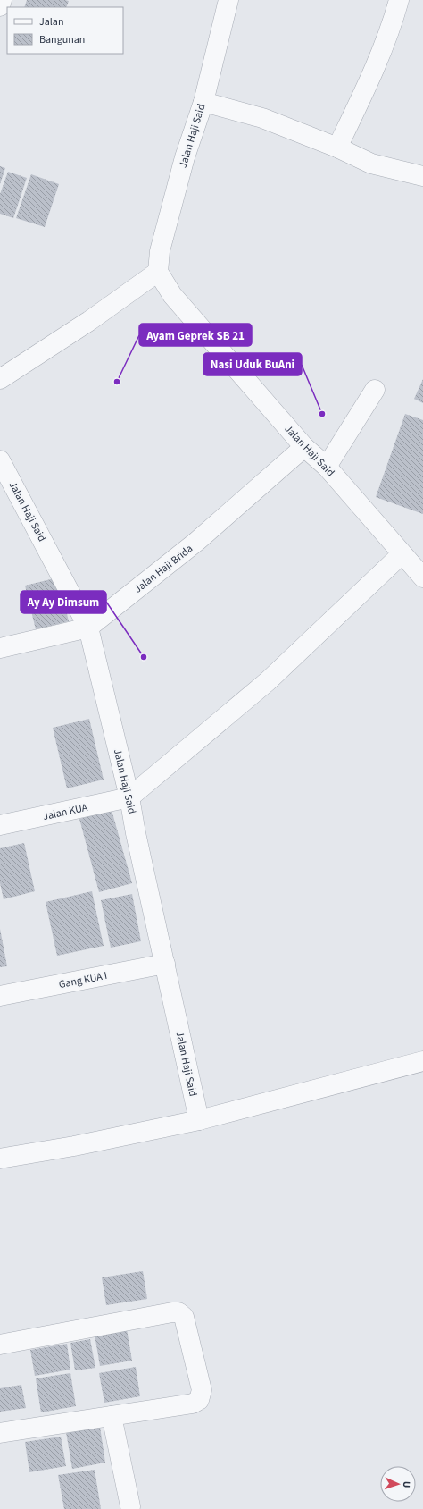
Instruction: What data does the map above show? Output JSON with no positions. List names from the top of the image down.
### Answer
{
  "streets": {
    "street": [
      "Jalan Haji Said",
      "Jalan Haji Brida",
      "Jalan KUA",
      "Gang KUA I"
    ]
  },
  "crossings": [
    ["Jalan Haji Said", "Jalan Haji Brida"],
    ["Jalan Haji Said", "Jalan KUA"],
    ["Jalan Haji Said", "Gang KUA I"]
  ],
  "places": ["Ayam Geprek SB 21", "Nasi Uduk BuAni", "Ay Ay Dimsum"],
  "legend": ["Jalan", "Bangunan"],
  "north": "right"
}
